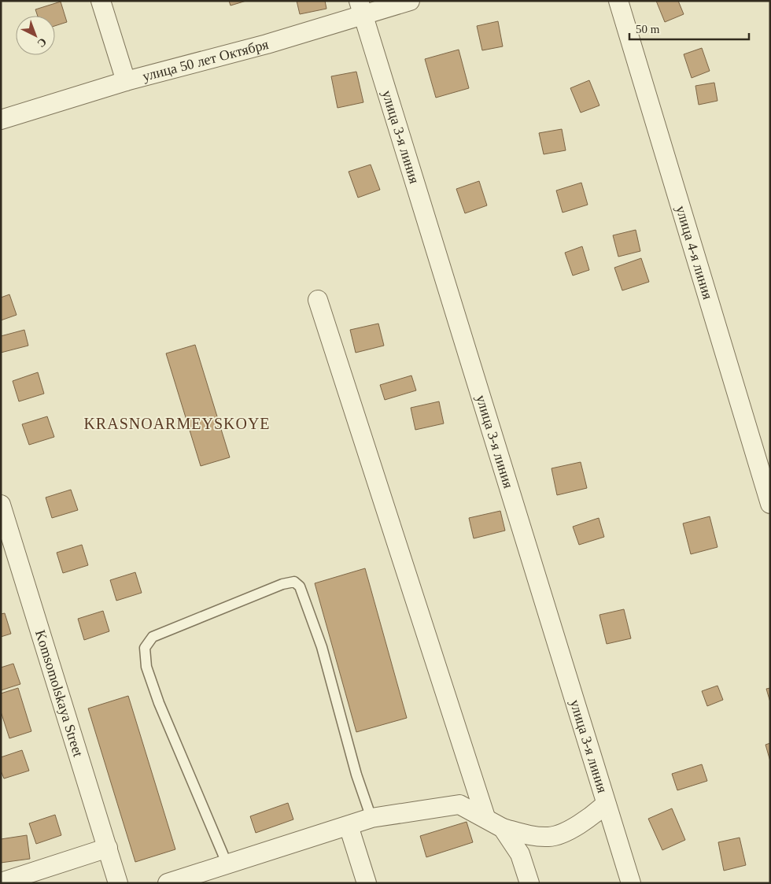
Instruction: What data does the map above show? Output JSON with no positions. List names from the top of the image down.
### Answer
{
  "streets": {
    "street": [
      "улица 50 лет Октября",
      "улица 3-я линия",
      "улица 4-я линия",
      "Komsomolskaya Street"
    ]
  },
  "crossings": [
    ["улица 50 лет Октября", "улица 3-я линия"]
  ],
  "districts": ["KRASNOARMEYSKOYE"],
  "scale_bar": "50 m",
  "north": "bottom right"
}
